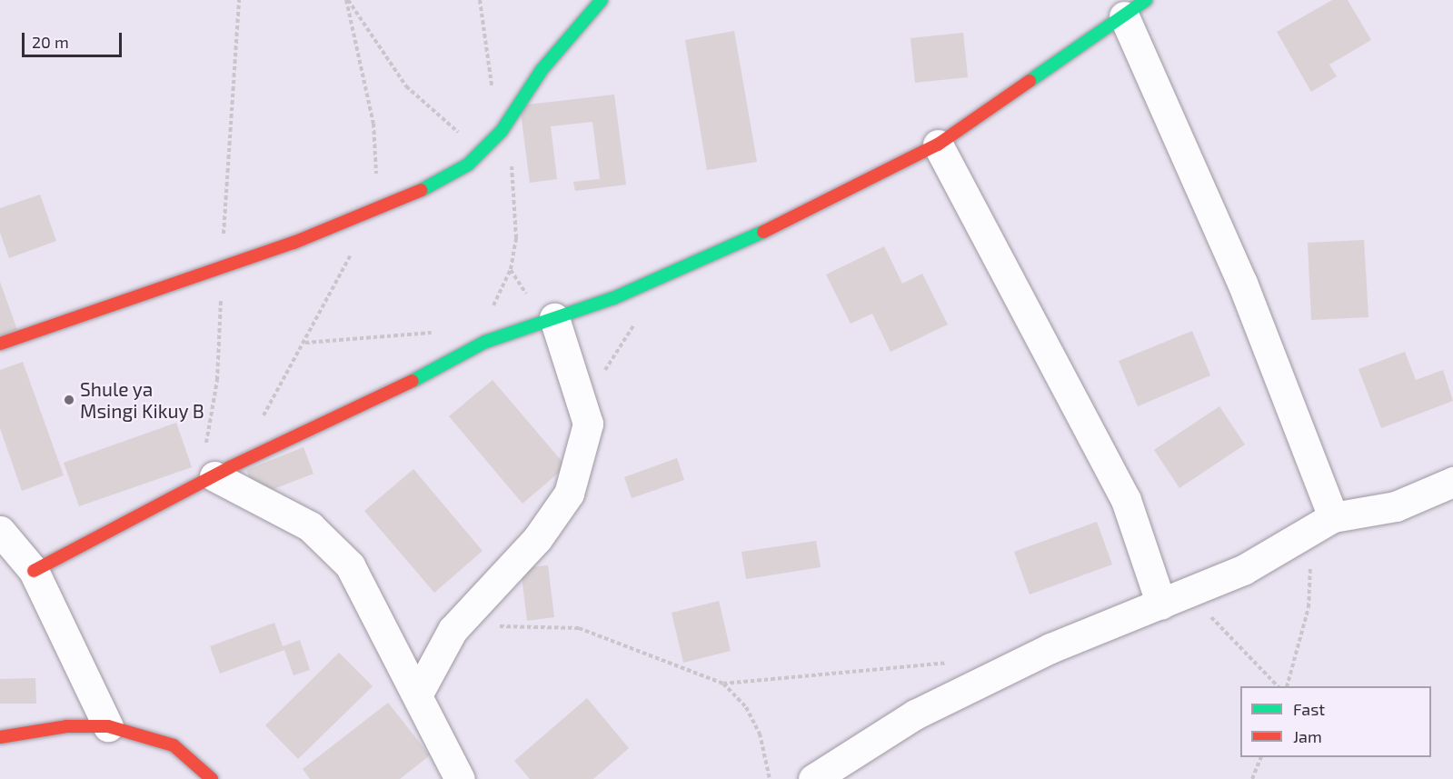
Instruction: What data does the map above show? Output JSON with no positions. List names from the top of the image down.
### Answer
{
  "places": ["Shule ya Msingi Kikuy B"],
  "legend": ["Fast", "Jam"],
  "scale_bar": "20 m"
}
